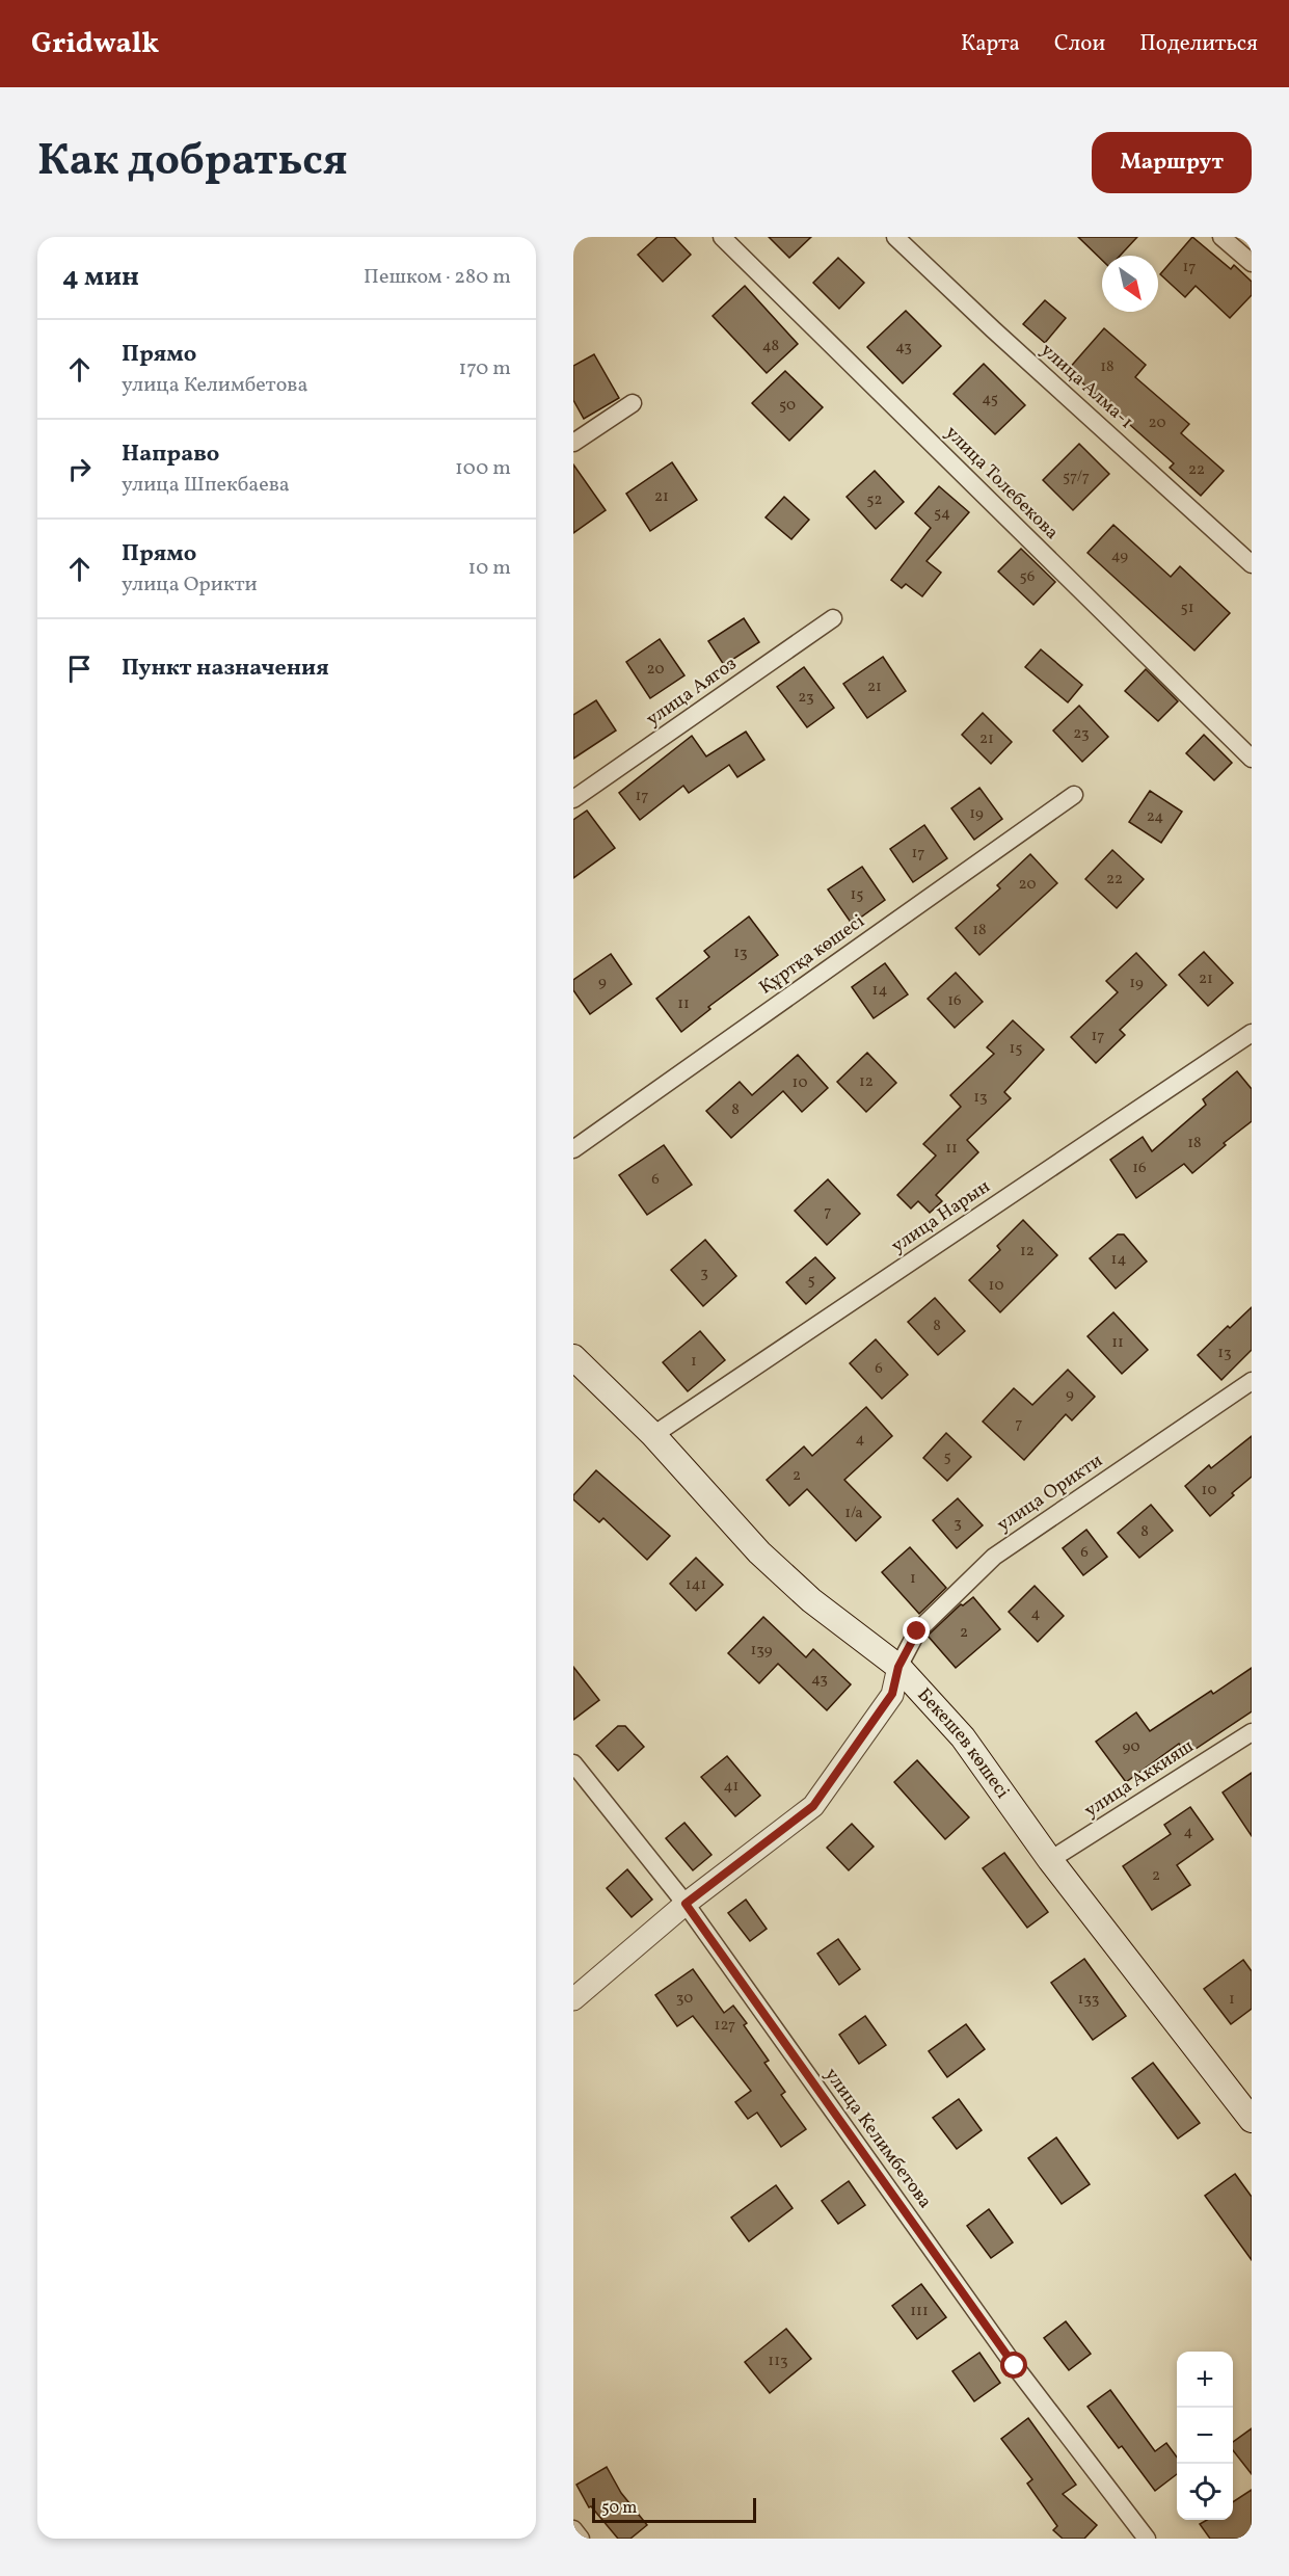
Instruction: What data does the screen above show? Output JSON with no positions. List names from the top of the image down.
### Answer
{
  "streets": {
    "main road": ["Бекешев көшесі"],
    "street": [
      "улица Алма-1",
      "улица Толебекова",
      "улица Аягоз",
      "Құртқа көшесі",
      "улица Нарын",
      "улица Орикти",
      "улица Аккияш",
      "улица Келимбетова"
    ]
  },
  "crossings": [
    ["улица Нарын", "Бекешев көшесі"],
    ["улица Орикти", "Бекешев көшесі"],
    ["Бекешев көшесі", "улица Аккияш"]
  ],
  "house_numbers": [
    "17",
    "48",
    "43",
    "18",
    "45",
    "50",
    "20",
    "22",
    "57/7",
    "21",
    "52",
    "54",
    "49",
    "56",
    "51",
    "20",
    "21",
    "23",
    "23",
    "21",
    "17",
    "19",
    "24",
    "17",
    "22",
    "20",
    "15",
    "18",
    "13",
    "21",
    "9",
    "19",
    "14",
    "16",
    "11",
    "17",
    "15",
    "12",
    "10",
    "13",
    "8",
    "18",
    "11",
    "16",
    "6",
    "7",
    "12",
    "14",
    "3",
    "5",
    "10",
    "8",
    "11",
    "13",
    "1",
    "6",
    "9",
    "7",
    "4",
    "5",
    "2",
    "10",
    "1/а",
    "3",
    "8",
    "6",
    "1",
    "141",
    "4",
    "2",
    "139",
    "43",
    "90",
    "41",
    "4",
    "2",
    "30",
    "133",
    "1",
    "127",
    "111",
    "113"
  ],
  "scale_bar": "50 m",
  "north": "bottom right",
  "page": {
    "header": "Gridwalk",
    "nav": ["Карта", "Слои", "Поделиться"],
    "title": "Как добраться",
    "buttons": "Маршрут",
    "heading": ["4 мин", "Пешком · 280 m"],
    "list": [
      ["Прямо", "улица Келимбетова", "170 m"],
      ["Направо", "улица Шпекбаева", "100 m"],
      ["Прямо", "улица Орикти", "10 m"],
      "Пункт назначения"
    ],
    "map_buttons": ["+", "−"],
    "scale": "50 m"
  }
}
